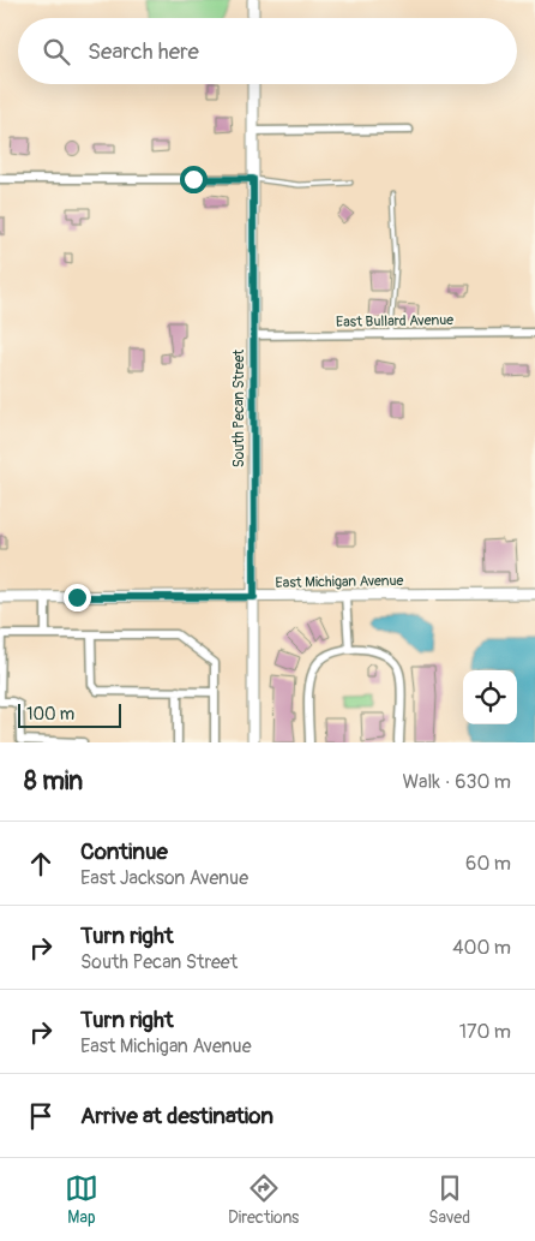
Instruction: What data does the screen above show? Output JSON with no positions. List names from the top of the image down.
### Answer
{
  "streets": {
    "street": ["East Bullard Avenue", "South Pecan Street", "East Michigan Avenue"]
  },
  "crossings": [
    ["East Bullard Avenue", "South Pecan Street"],
    ["South Pecan Street", "East Michigan Avenue"]
  ],
  "scale_bar": "100 m",
  "page": {
    "search": "Search here",
    "scale": "100 m",
    "heading": ["8 min", "Walk · 630 m"],
    "list": [
      ["Continue", "East Jackson Avenue", "60 m"],
      ["Turn right", "South Pecan Street", "400 m"],
      ["Turn right", "East Michigan Avenue", "170 m"],
      "Arrive at destination"
    ],
    "nav": ["Map", "Directions", "Saved"]
  }
}
